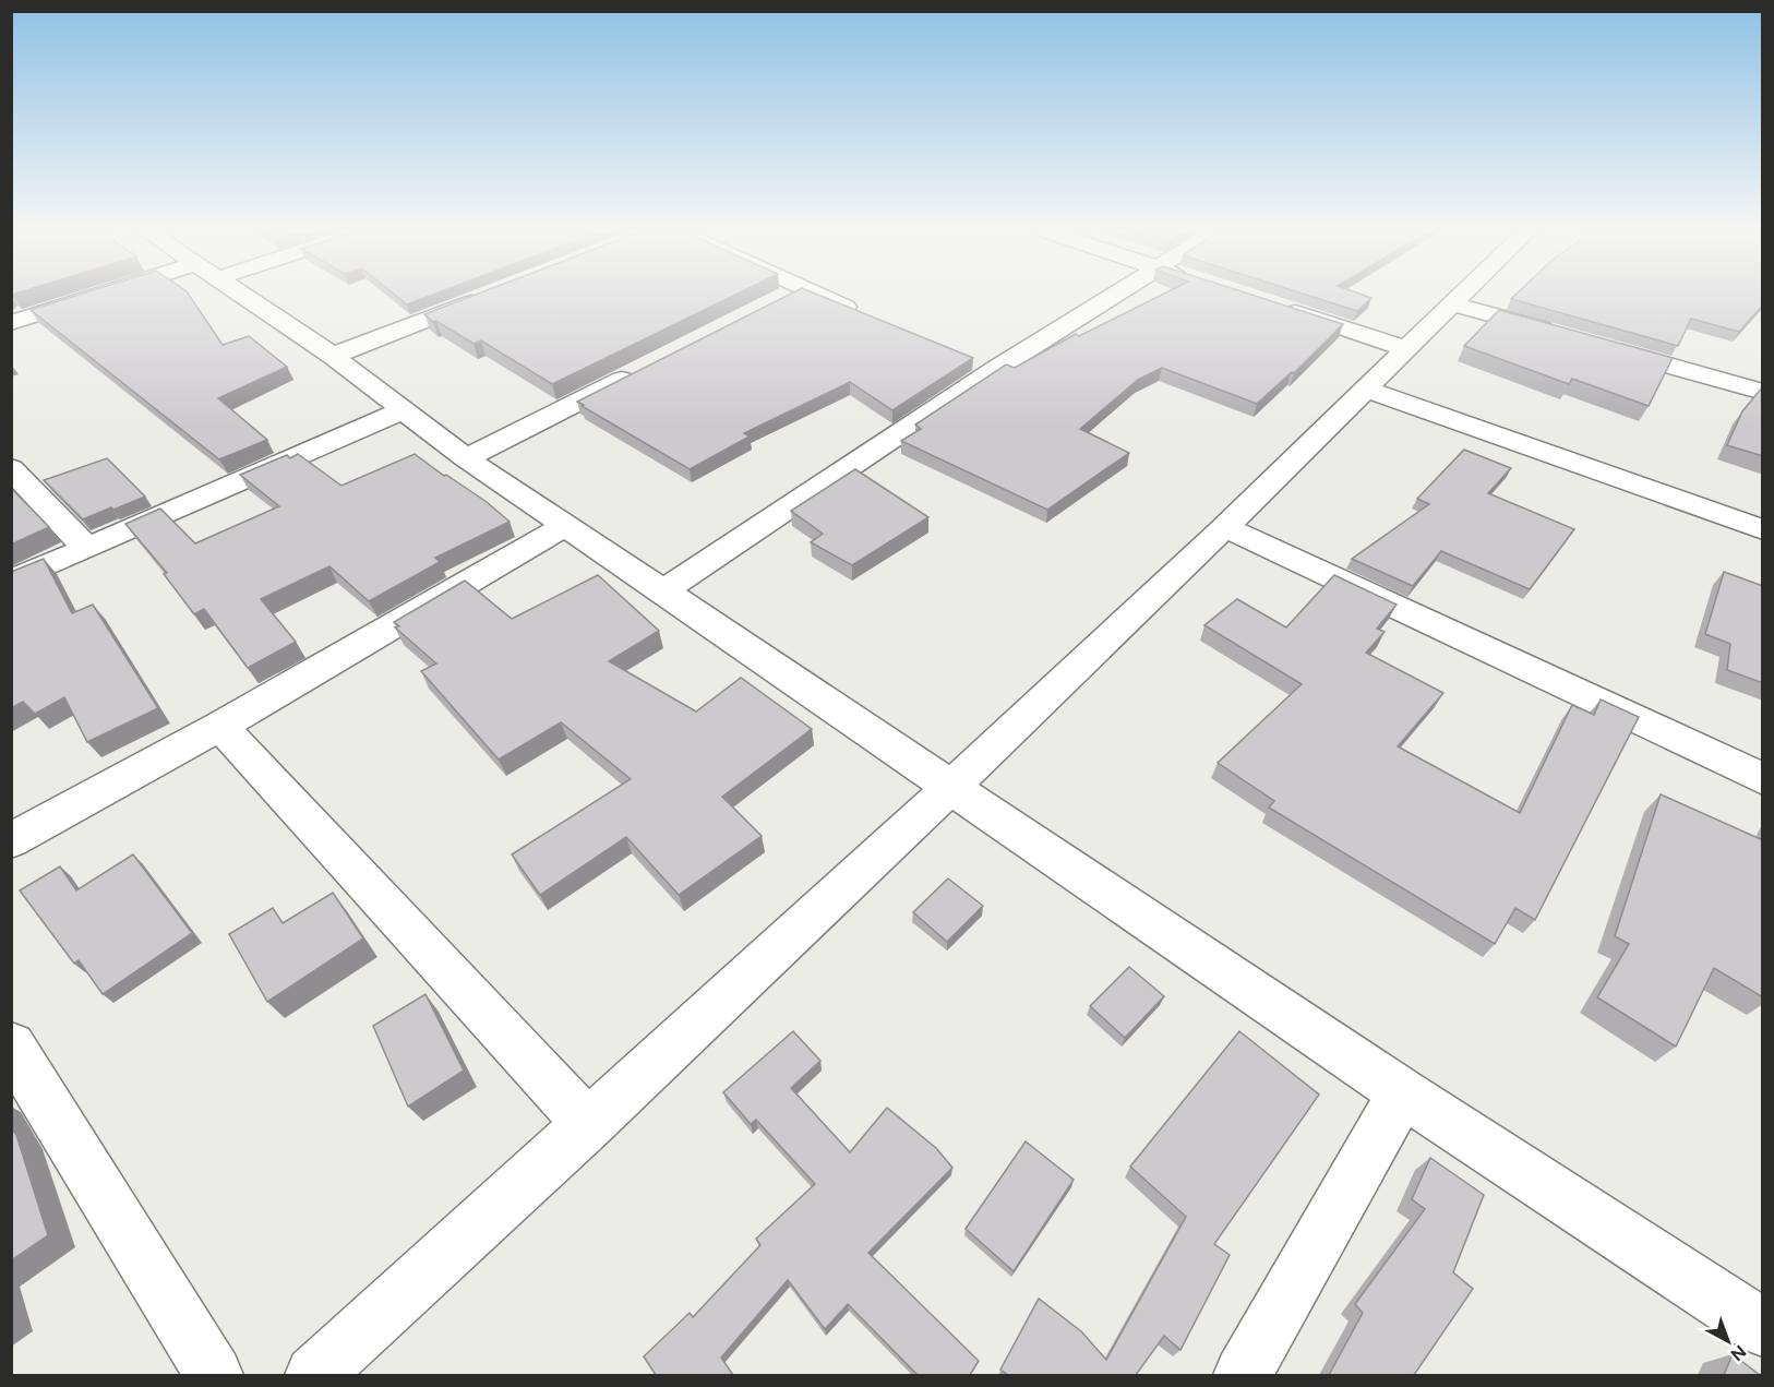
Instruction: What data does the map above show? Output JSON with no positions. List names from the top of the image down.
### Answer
{
  "north": "bottom right"
}
